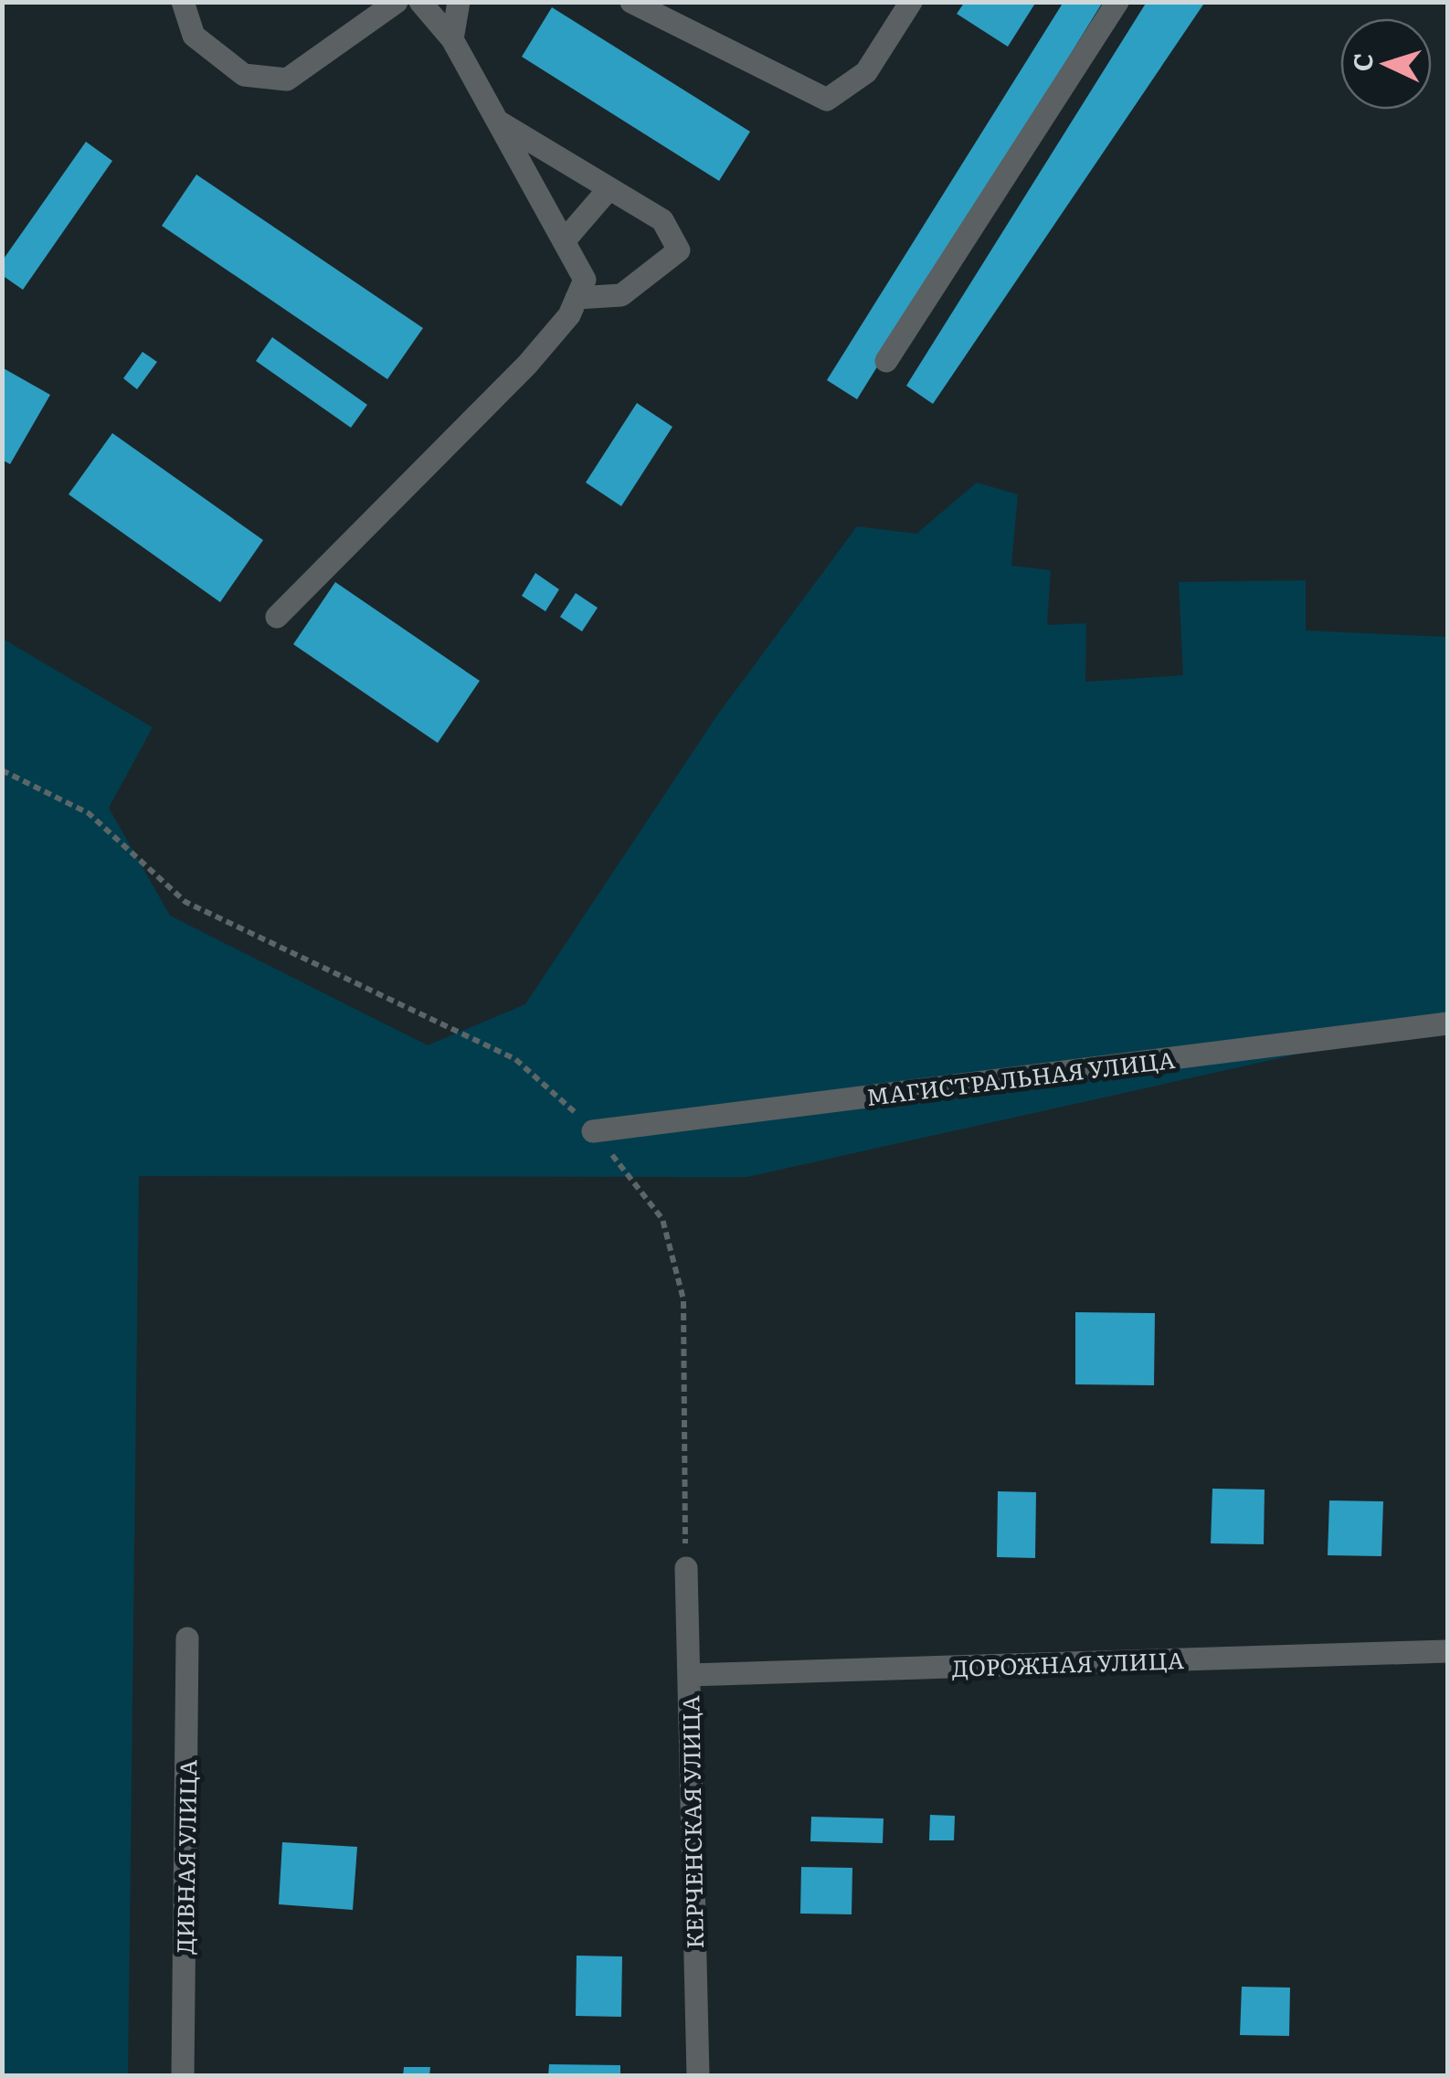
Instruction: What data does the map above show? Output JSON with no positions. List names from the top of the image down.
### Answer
{
  "streets": {
    "street": [
      "МАГИСТРАЛЬНАЯ УЛИЦА",
      "ДОРОЖНАЯ УЛИЦА",
      "КЕРЧЕНСКАЯ УЛИЦА",
      "ДИВНАЯ УЛИЦА"
    ]
  },
  "crossings": [
    ["ДОРОЖНАЯ УЛИЦА", "КЕРЧЕНСКАЯ УЛИЦА"]
  ],
  "north": "left"
}
